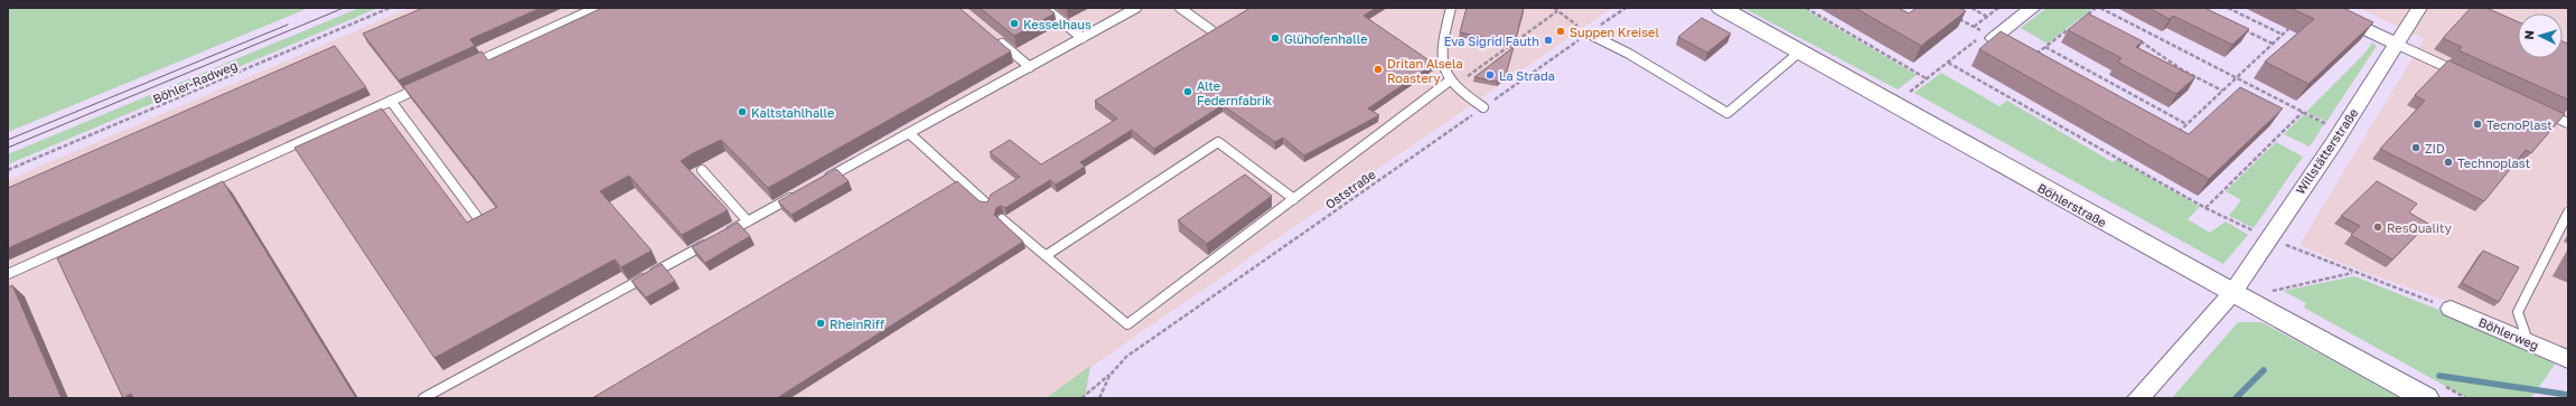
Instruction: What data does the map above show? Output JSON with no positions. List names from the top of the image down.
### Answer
{
  "streets": {
    "street": ["Willstätterstraße", "Böhlerstraße", "Böhlerweg"],
    "path": ["Böhler-Radweg", "Oststraße"]
  },
  "crossings": [
    ["Willstätterstraße", "Böhlerstraße"]
  ],
  "places": [
    "Kesselhaus",
    "Suppen Kreisel",
    "Glühofenhalle",
    "Eva Sigrid Fauth",
    "Dritan Alsela Roastery",
    "La Strada",
    "Alte Federnfabrik",
    "Kaltstahlhalle",
    "TecnoPlast",
    "ZID",
    "Technoplast",
    "ResQuality",
    "RheinRiff"
  ],
  "north": "left"
}
